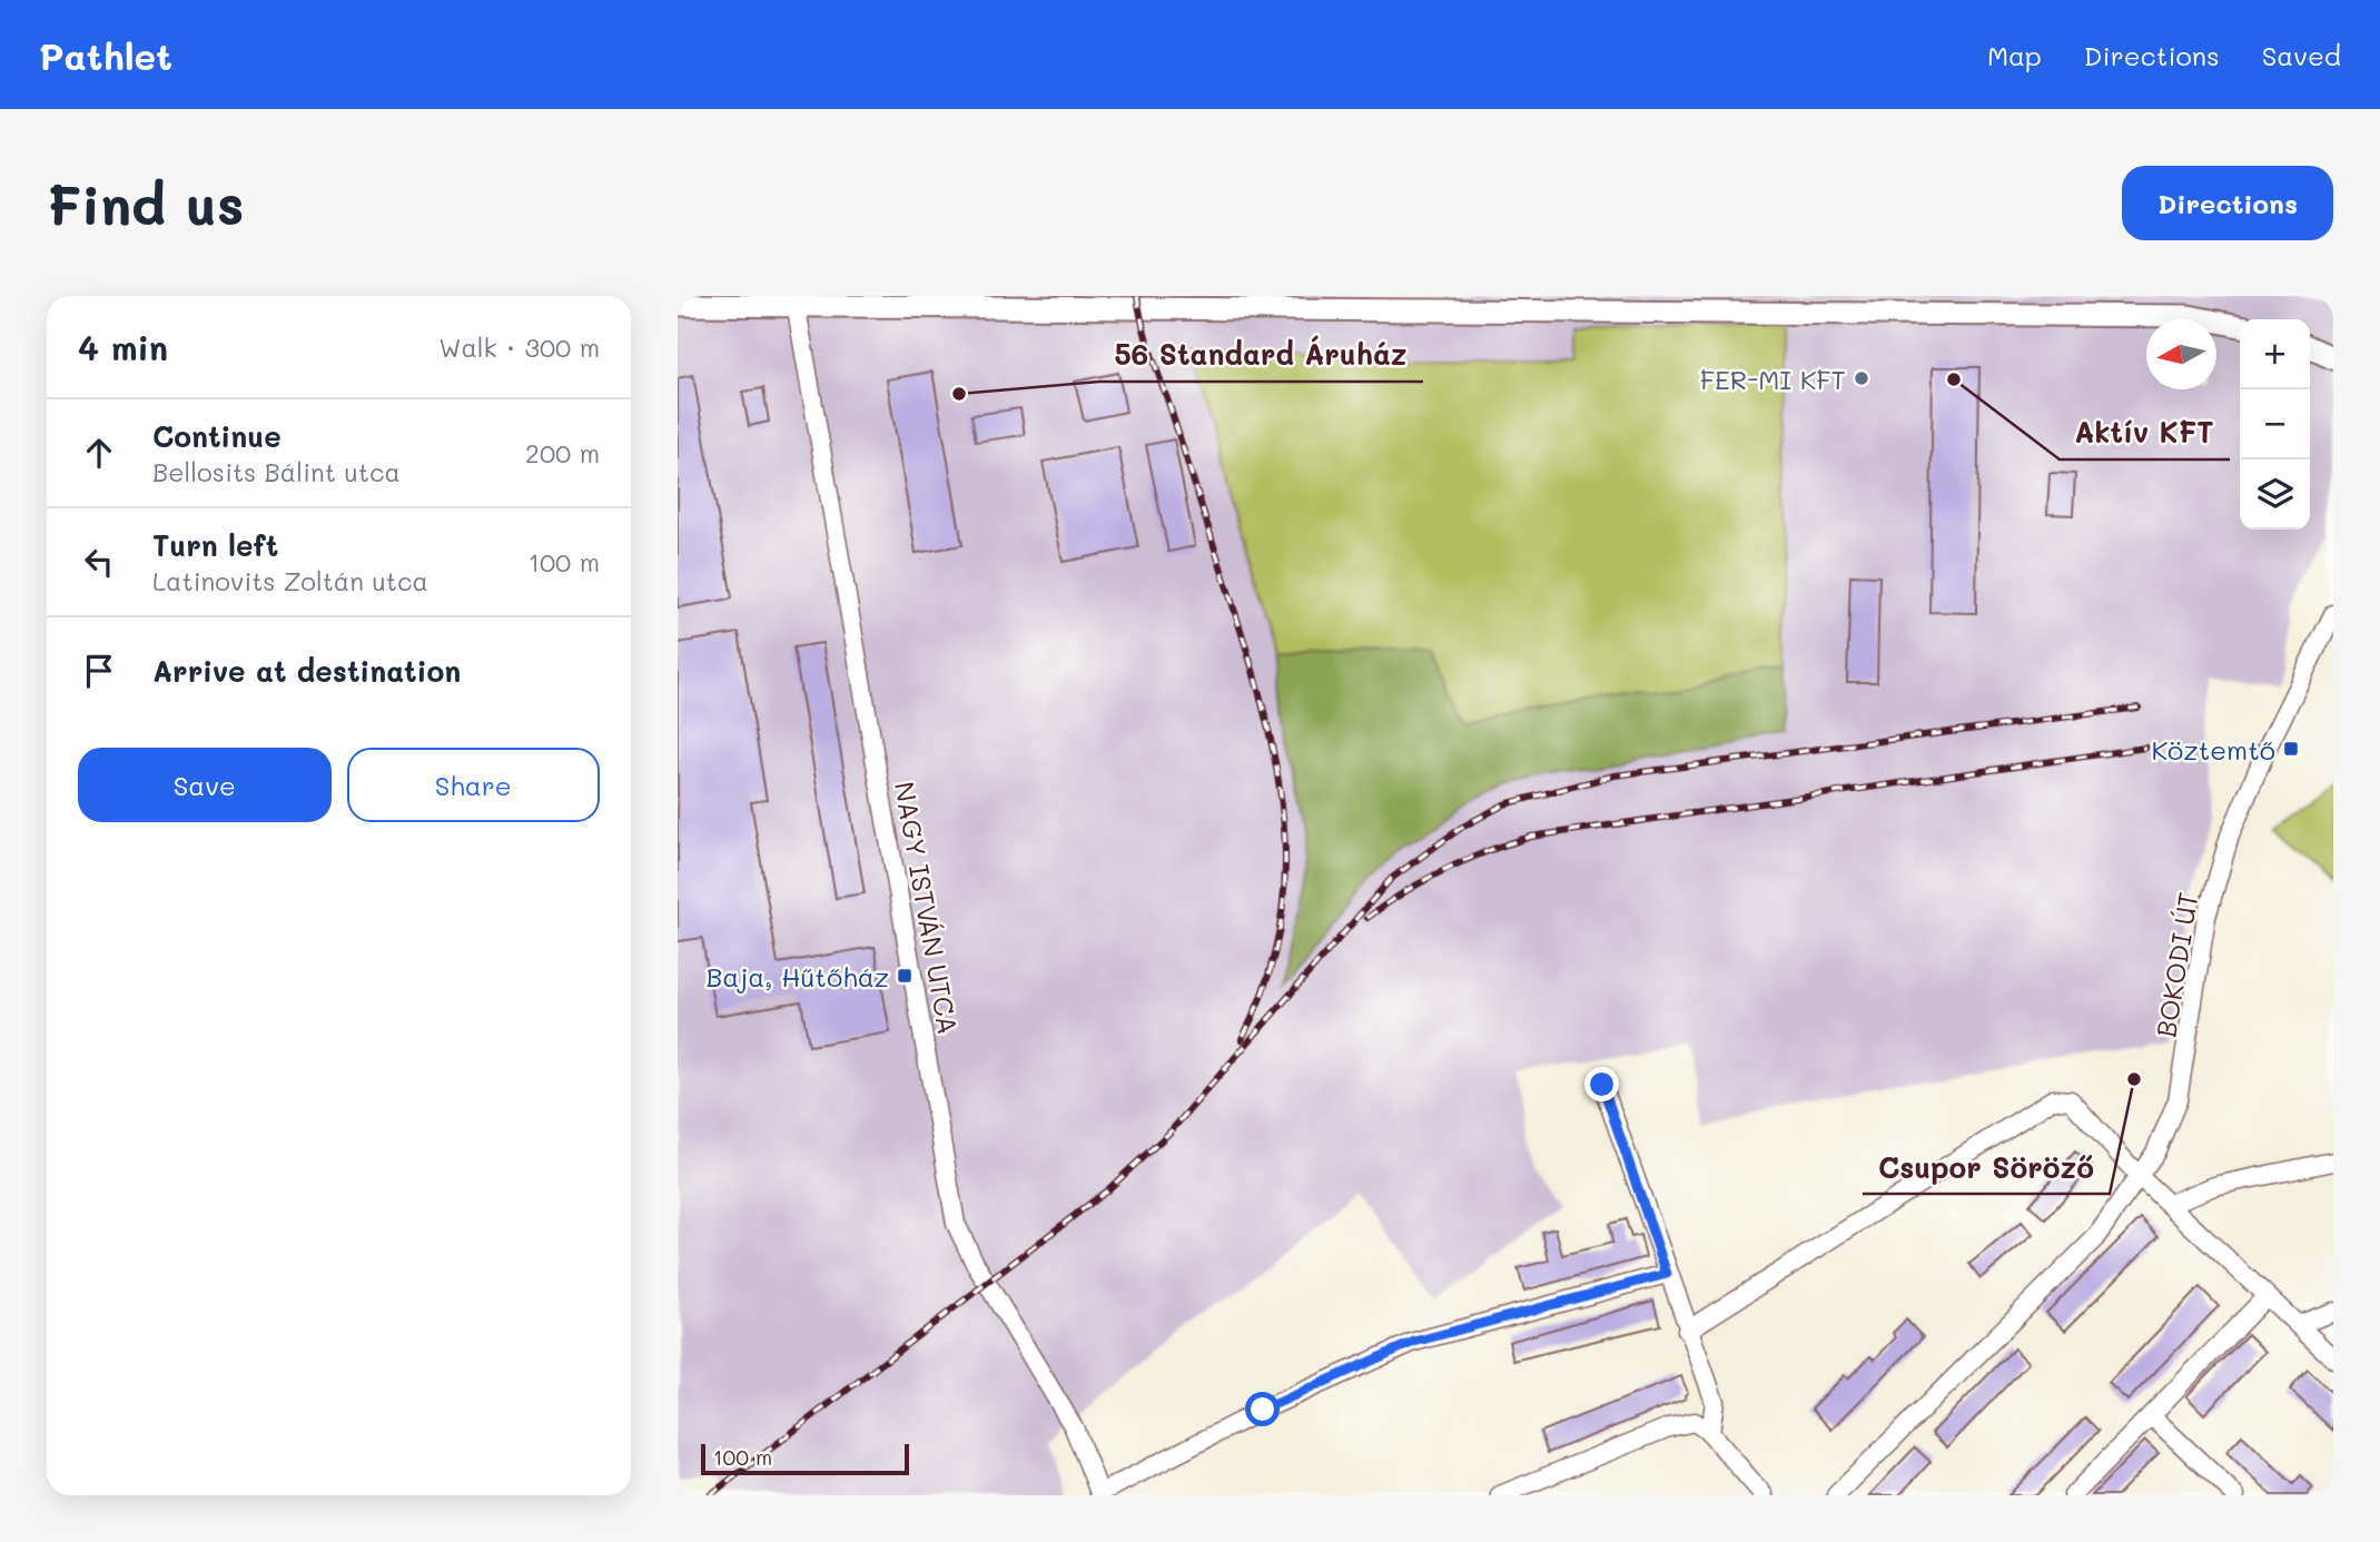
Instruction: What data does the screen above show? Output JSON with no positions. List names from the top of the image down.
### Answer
{
  "streets": {
    "street": ["NAGY ISTVÁN UTCA", "BOKODI ÚT"]
  },
  "places": {
    "other": [
      "FER-MI KFT",
      "Aktív KFT",
      "56 Standard Áruház",
      "Csupor Söröző"
    ],
    "transit": ["Köztemtő", "Baja, Hűtőház"]
  },
  "scale_bar": "100 m",
  "north": "left",
  "page": {
    "header": "Pathlet",
    "nav": ["Map", "Directions", "Saved"],
    "buttons": [
      "Directions",
      ["Save", "Share"]
    ],
    "title": "Find us",
    "heading": ["4 min", "Walk · 300 m"],
    "map_buttons": ["+", "−"],
    "list": [
      ["Continue", "Bellosits Bálint utca", "200 m"],
      ["Turn left", "Latinovits Zoltán utca", "100 m"],
      "Arrive at destination"
    ],
    "scale": "100 m"
  }
}
